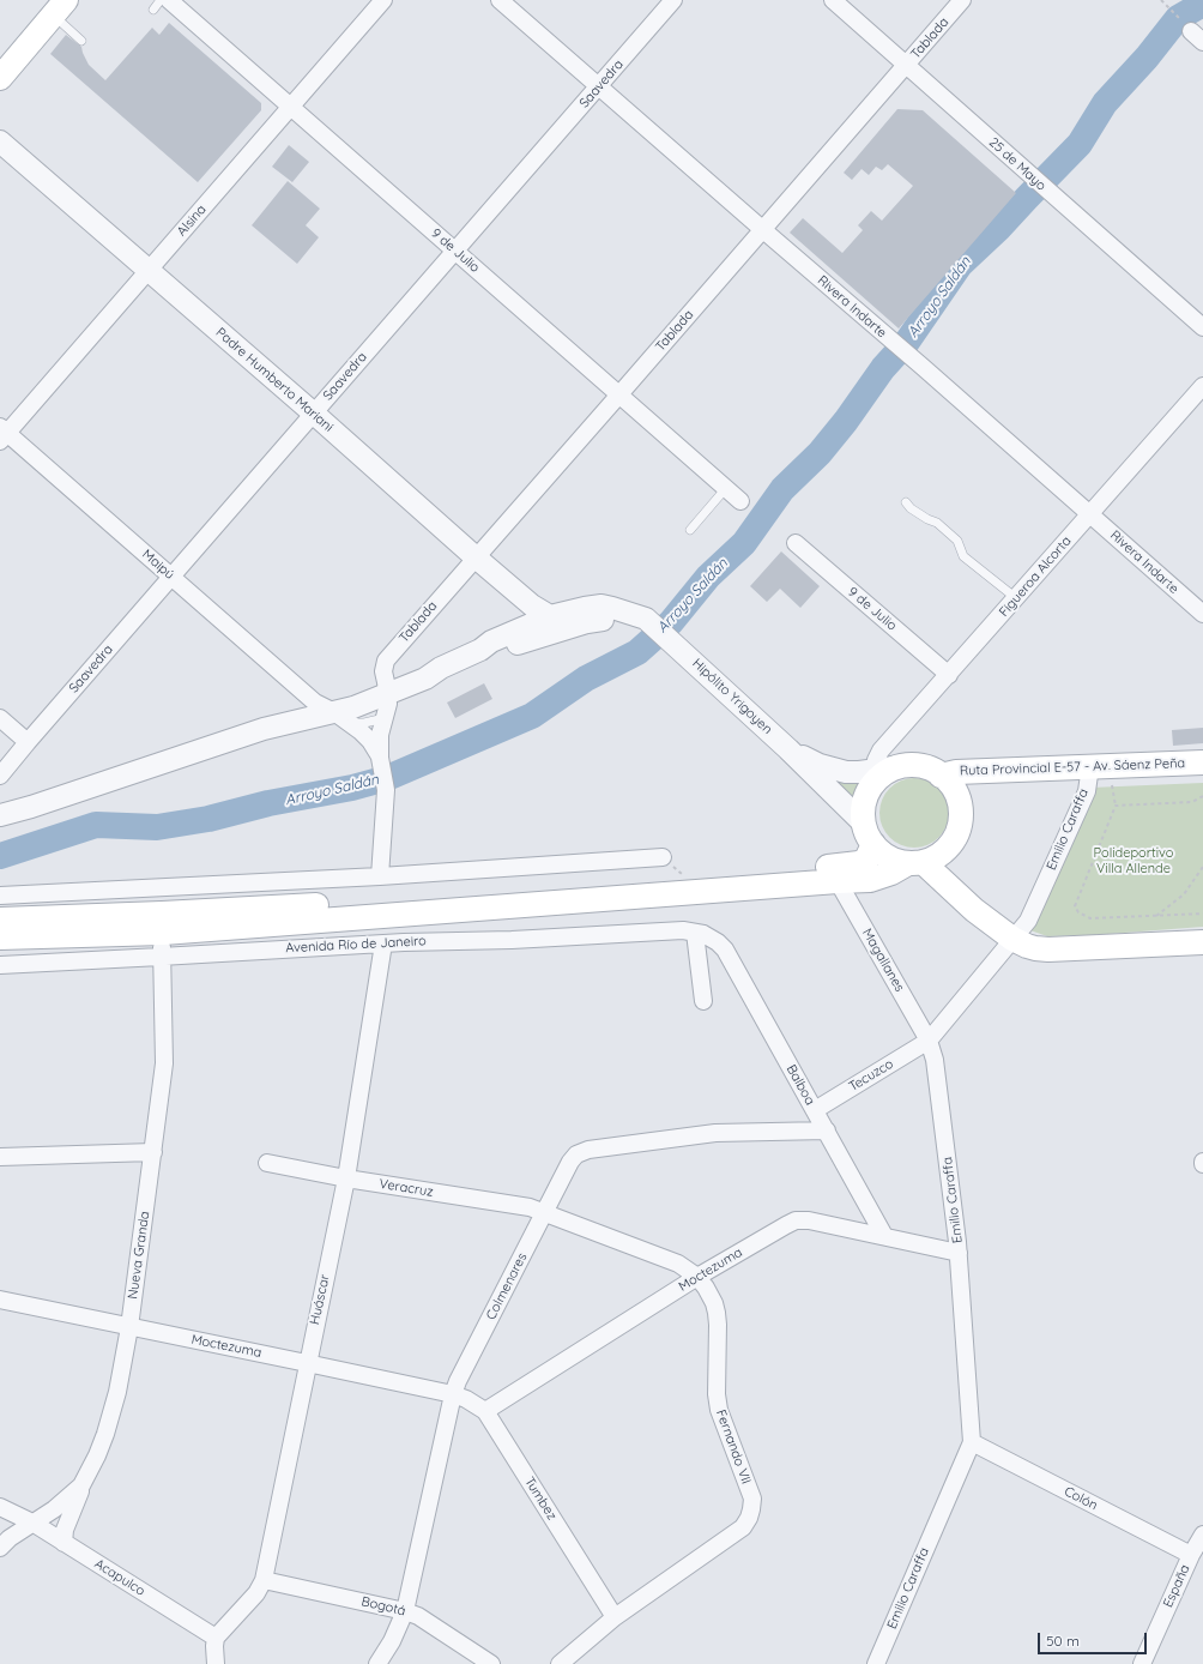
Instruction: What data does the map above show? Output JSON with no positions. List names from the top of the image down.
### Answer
{
  "streets": {
    "main road": ["Ruta Provincial E-57 - Av. Sáenz Peña"],
    "street": [
      "Tablada",
      "Saavedra",
      "25 de Mayo",
      "Alsina",
      "9 de Julio",
      "Rivera Indarte",
      "Padre Humberto Mariani",
      "Maipú",
      "Figueroa Alcorta",
      "Hipólito Yrigoyen",
      "Emilio Caraffa",
      "Avenida Río de Janeiro",
      "Magallanes",
      "Tecuzco",
      "Balboa",
      "Veracruz",
      "Nueva Granda",
      "Moctezuma",
      "Colmenares",
      "Huáscar",
      "Fernando VII",
      "Tumbez",
      "Colón",
      "Acapulco",
      "España",
      "Bogotá"
    ]
  },
  "crossings": [
    ["Tablada", "25 de Mayo"],
    ["Tablada", "9 de Julio"],
    ["Tablada", "Rivera Indarte"],
    ["Tablada", "Padre Humberto Mariani"],
    ["Saavedra", "9 de Julio"],
    ["Saavedra", "Rivera Indarte"],
    ["Saavedra", "Padre Humberto Mariani"],
    ["Saavedra", "Maipú"],
    ["Alsina", "9 de Julio"],
    ["Alsina", "Padre Humberto Mariani"],
    ["Alsina", "Maipú"],
    ["9 de Julio", "Figueroa Alcorta"],
    ["Rivera Indarte", "Figueroa Alcorta"],
    ["Figueroa Alcorta", "Hipólito Yrigoyen"],
    ["Figueroa Alcorta", "Ruta Provincial E-57 - Av. Sáenz Peña"],
    ["Hipólito Yrigoyen", "Ruta Provincial E-57 - Av. Sáenz Peña"],
    ["Ruta Provincial E-57 - Av. Sáenz Peña", "Emilio Caraffa"],
    ["Emilio Caraffa", "Magallanes"],
    ["Emilio Caraffa", "Tecuzco"],
    ["Emilio Caraffa", "Moctezuma"],
    ["Emilio Caraffa", "Colón"],
    ["Avenida Río de Janeiro", "Balboa"],
    ["Avenida Río de Janeiro", "Nueva Granda"],
    ["Avenida Río de Janeiro", "Huáscar"],
    ["Magallanes", "Tecuzco"],
    ["Tecuzco", "Balboa"],
    ["Balboa", "Moctezuma"],
    ["Balboa", "Colmenares"],
    ["Veracruz", "Colmenares"],
    ["Veracruz", "Huáscar"],
    ["Veracruz", "Fernando VII"],
    ["Nueva Granda", "Moctezuma"],
    ["Nueva Granda", "Acapulco"],
    ["Moctezuma", "Colmenares"],
    ["Moctezuma", "Huáscar"],
    ["Moctezuma", "Fernando VII"],
    ["Moctezuma", "Tumbez"],
    ["Colmenares", "Fernando VII"],
    ["Colmenares", "Tumbez"],
    ["Colmenares", "Bogotá"],
    ["Huáscar", "Acapulco"],
    ["Huáscar", "Bogotá"],
    ["Fernando VII", "Tumbez"],
    ["Colón", "España"]
  ],
  "water": ["Arroyo Saldán"],
  "parks": ["Polideportivo Villa Allende"],
  "scale_bar": "50 m"
}
